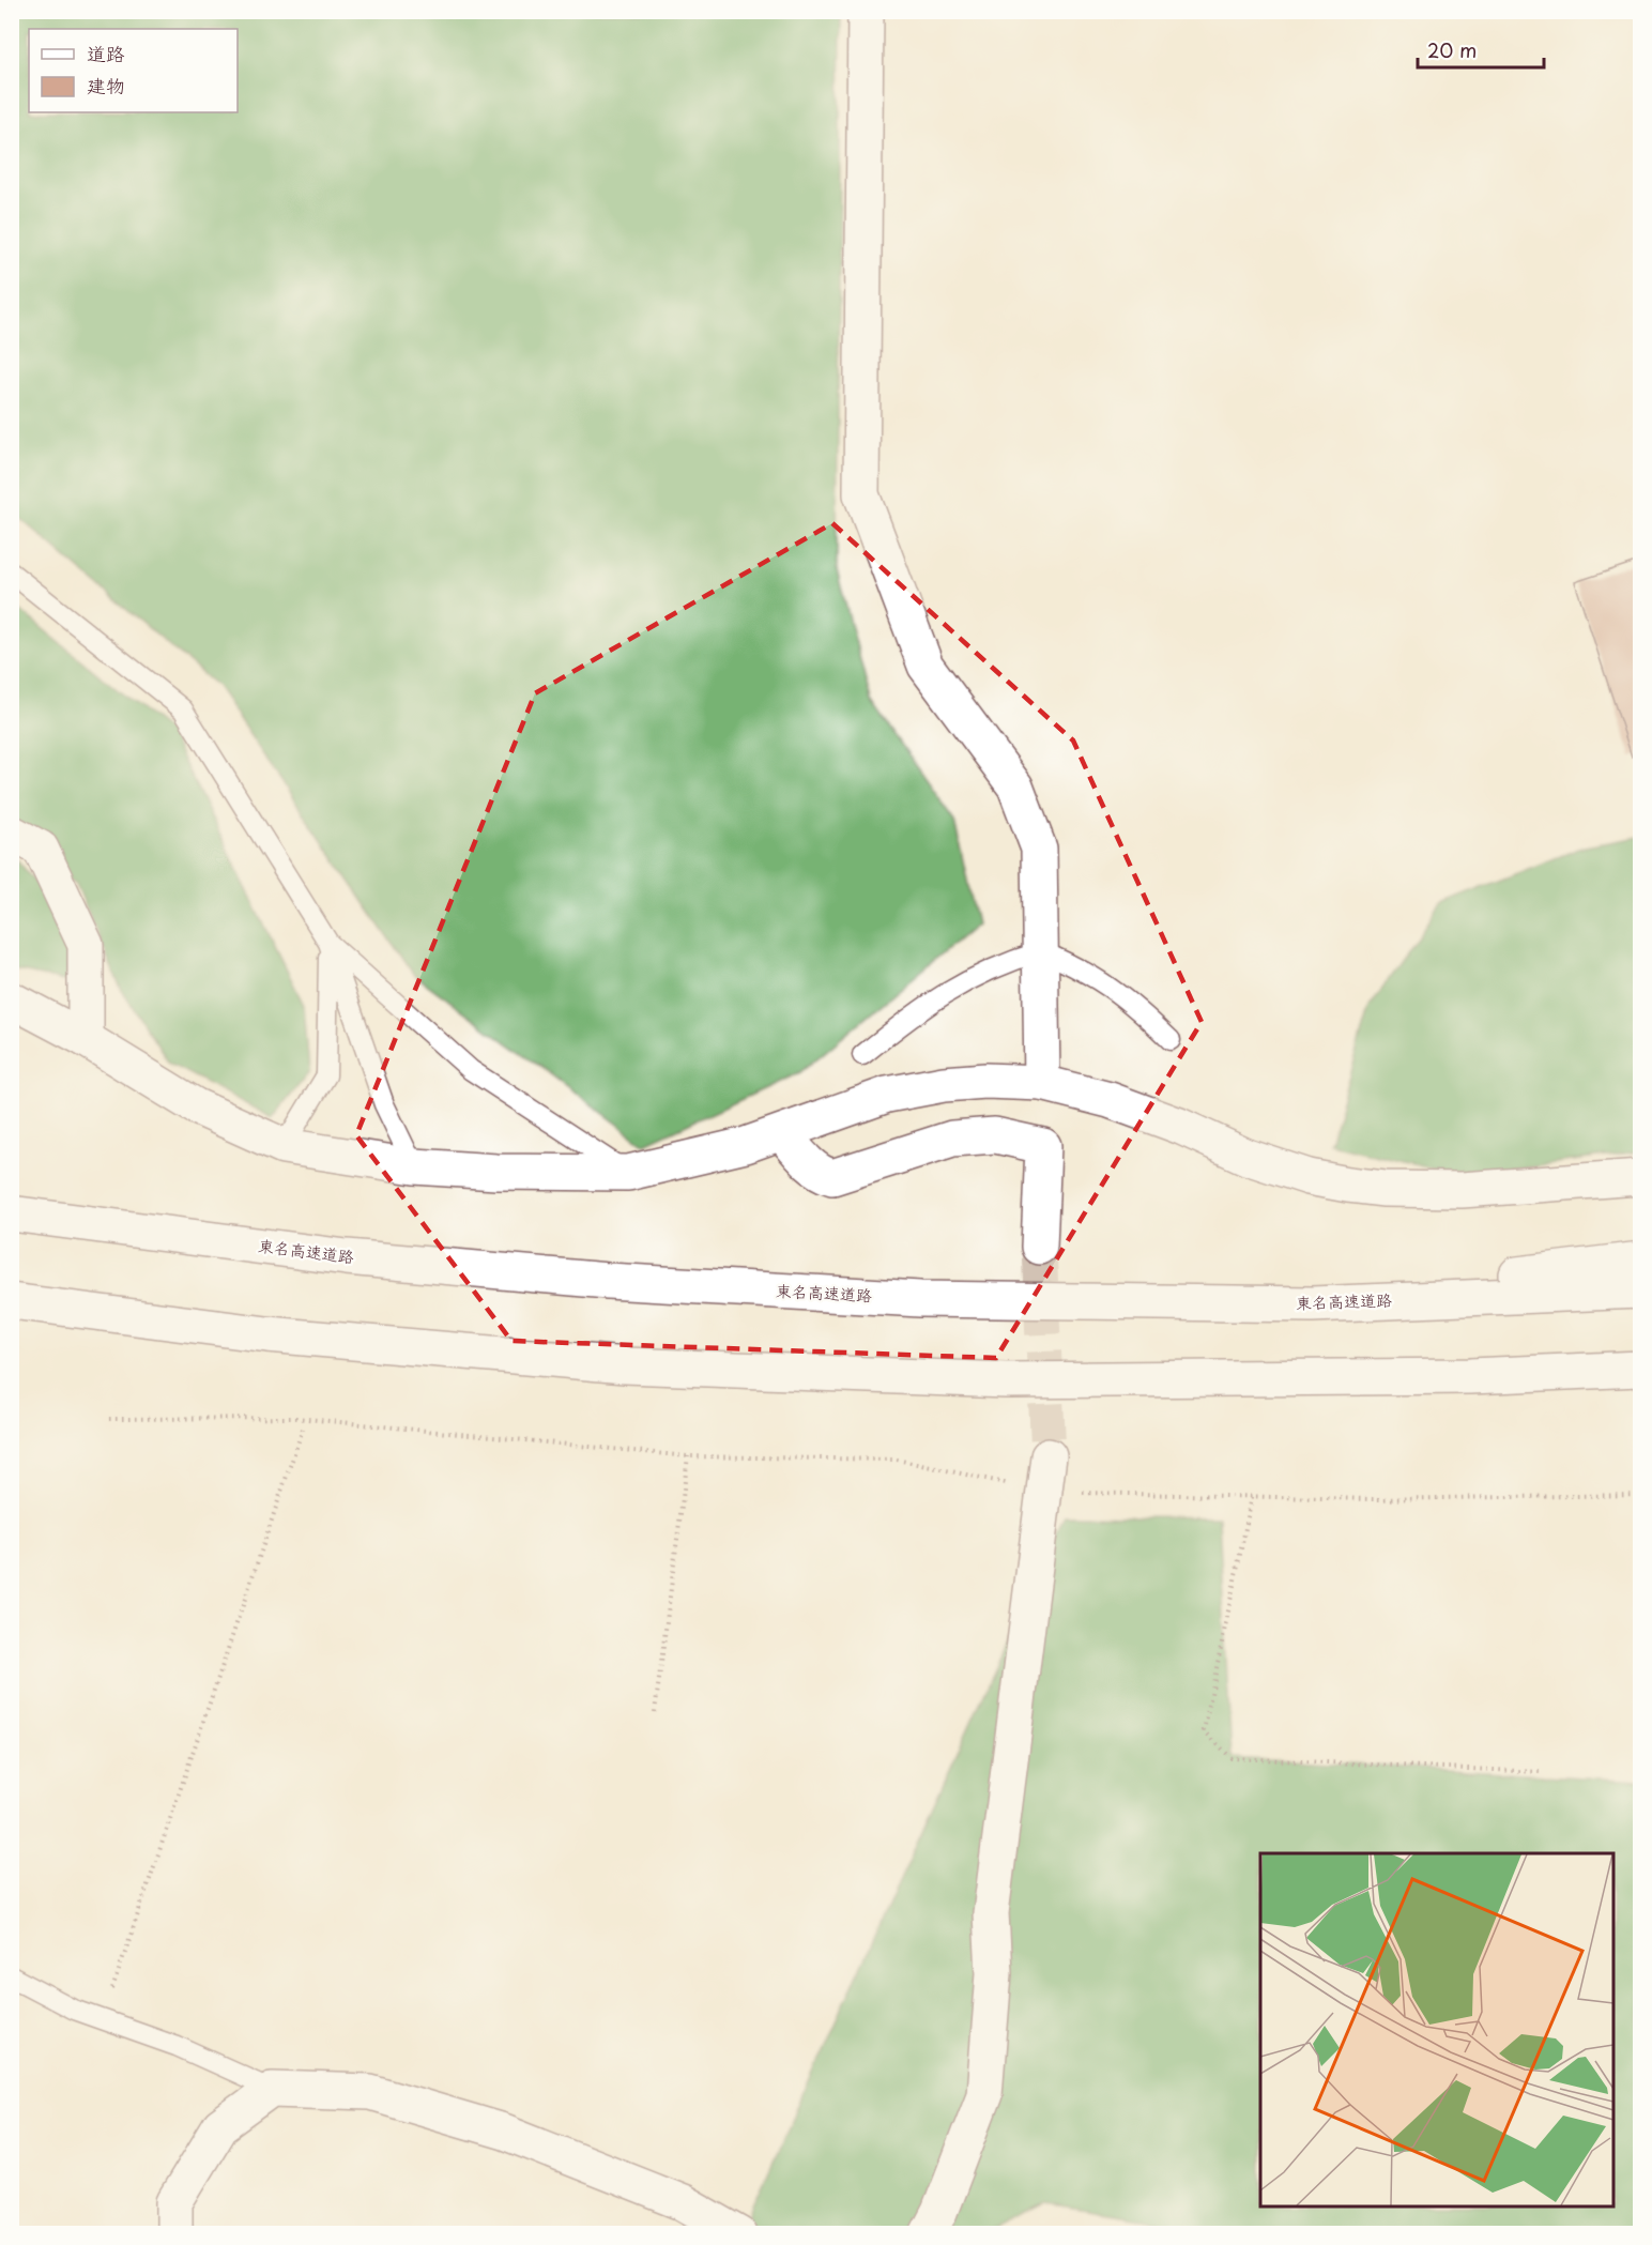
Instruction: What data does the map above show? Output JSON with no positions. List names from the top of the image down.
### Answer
{
  "streets": {
    "main road": ["東名高速道路"]
  },
  "legend": ["道路", "建物"],
  "scale_bar": "20 m"
}
